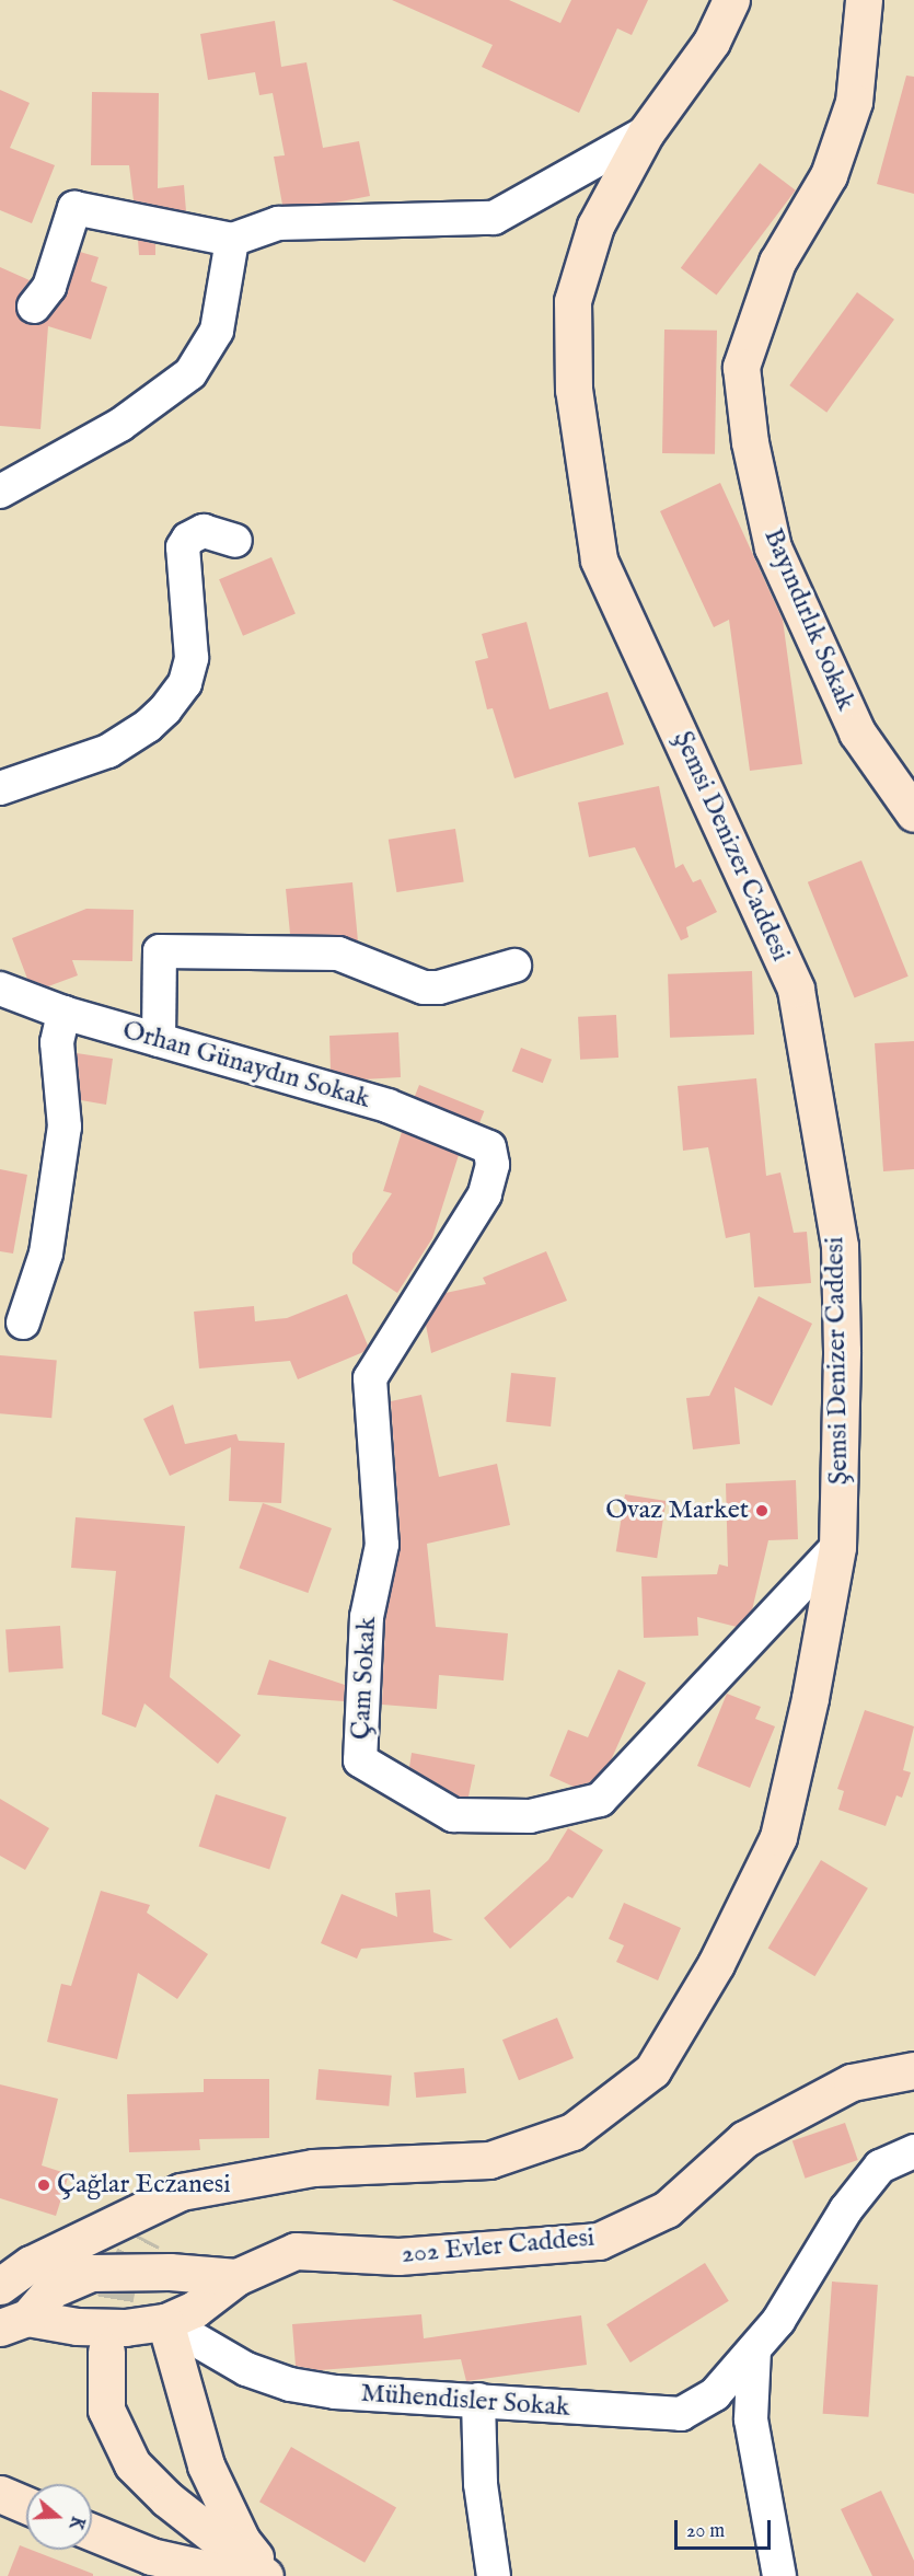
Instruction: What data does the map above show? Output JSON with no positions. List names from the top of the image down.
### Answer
{
  "streets": {
    "main road": ["Bayındırlık Sokak", "Şemsi Denizer Caddesi", "202 Evler Caddesi"],
    "street": ["Orhan Günaydın Sokak", "Çam Sokak", "Mühendisler Sokak"]
  },
  "crossings": [
    ["Şemsi Denizer Caddesi", "Çam Sokak"],
    ["Orhan Günaydın Sokak", "Çam Sokak"],
    ["202 Evler Caddesi", "Mühendisler Sokak"]
  ],
  "places": ["Ovaz Market", "Çağlar Eczanesi"],
  "scale_bar": "20 m",
  "north": "right"
}
